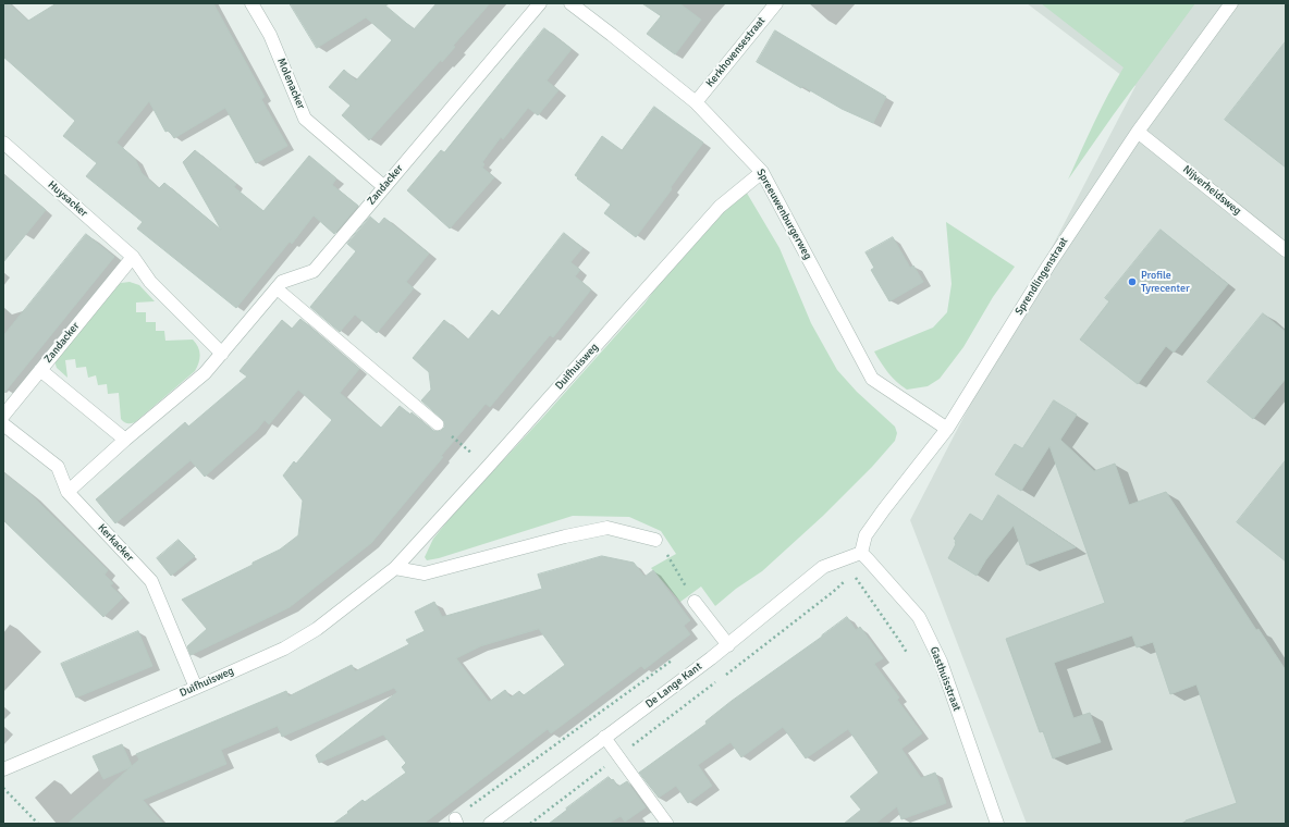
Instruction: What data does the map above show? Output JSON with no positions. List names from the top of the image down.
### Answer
{
  "streets": {
    "street": [
      "Kerkhovensestraat",
      "Molenacker",
      "Zandacker",
      "Nijverheidsweg",
      "Huysacker",
      "Spreeuwenburgerweg",
      "Sprendlingenstraat",
      "Duifhuisweg",
      "Kerkacker",
      "Gasthuisstraat",
      "De Lange Kant"
    ]
  },
  "crossings": [
    ["Kerkhovensestraat", "Spreeuwenburgerweg"],
    ["Molenacker", "Zandacker"],
    ["Zandacker", "Huysacker"],
    ["Zandacker", "Kerkacker"],
    ["Nijverheidsweg", "Sprendlingenstraat"],
    ["Spreeuwenburgerweg", "Sprendlingenstraat"],
    ["Spreeuwenburgerweg", "Duifhuisweg"],
    ["Sprendlingenstraat", "Gasthuisstraat"],
    ["Sprendlingenstraat", "De Lange Kant"],
    ["Duifhuisweg", "Kerkacker"],
    ["Gasthuisstraat", "De Lange Kant"]
  ],
  "places": ["Profile Tyrecenter"]
}
